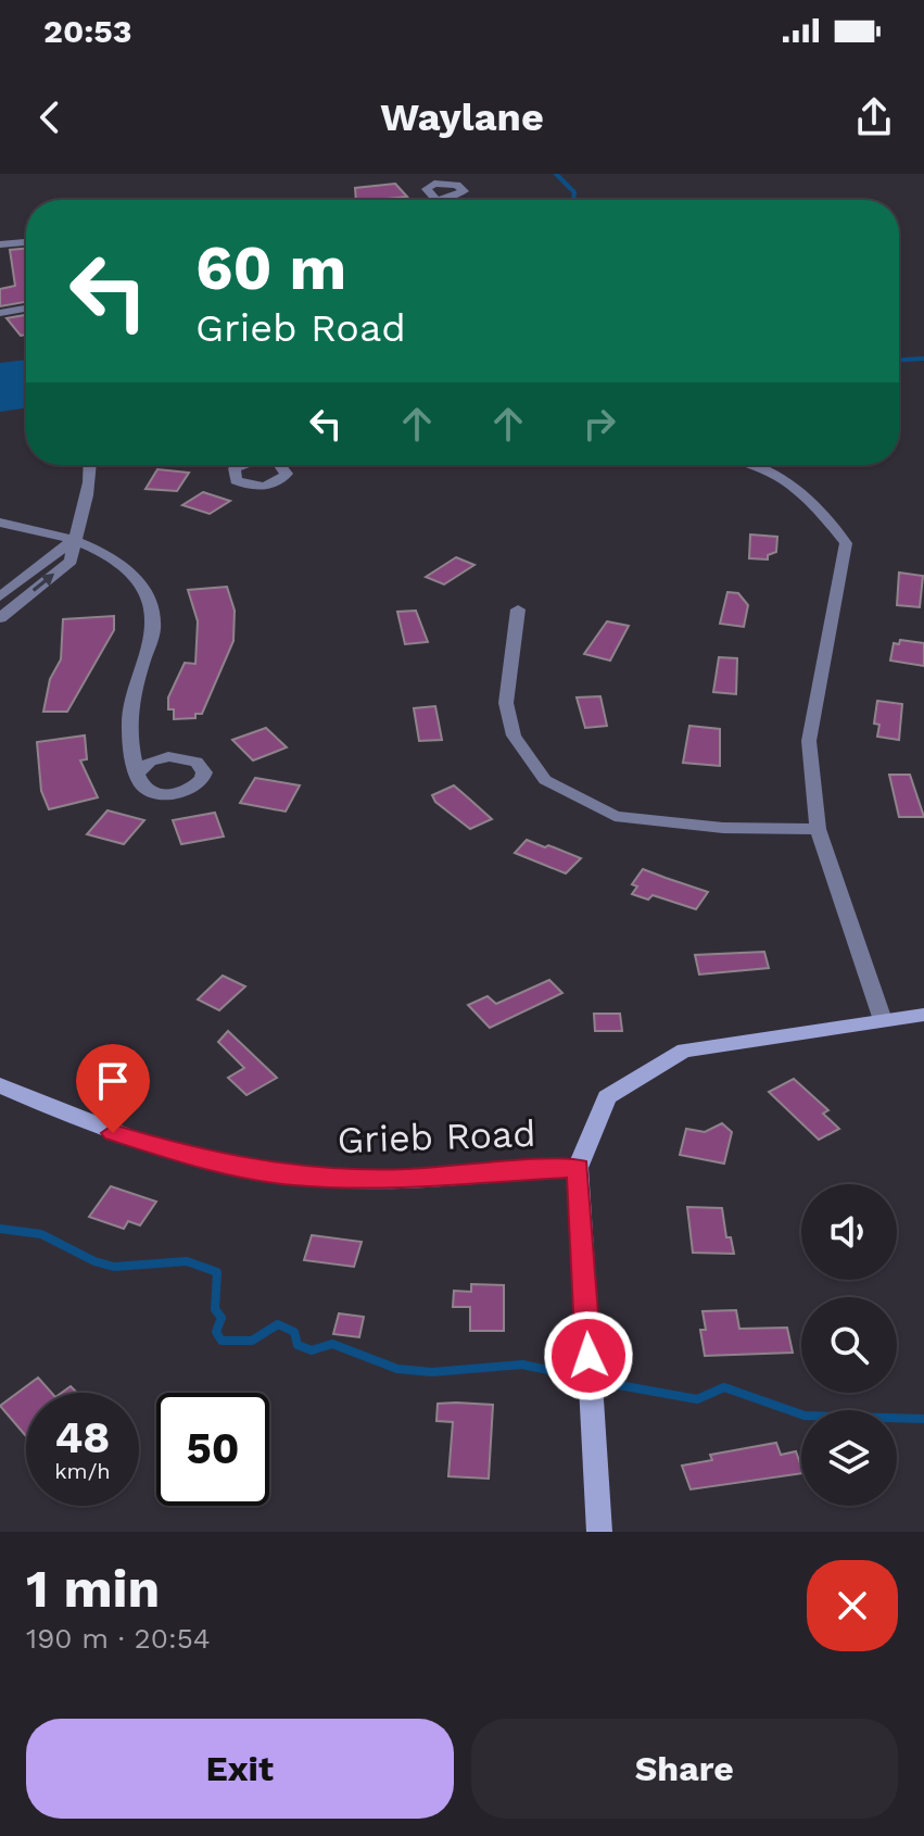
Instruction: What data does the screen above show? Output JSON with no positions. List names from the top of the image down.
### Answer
{
  "streets": {
    "main road": ["Grieb Road"]
  },
  "page": {
    "status": "20:53",
    "header": "Waylane",
    "turn": ["60 m", "Grieb Road"],
    "speed": "48 km/h",
    "limit": "50",
    "heading": ["1 min", "190 m · 20:54"],
    "buttons": ["Exit", "Share"]
  }
}
